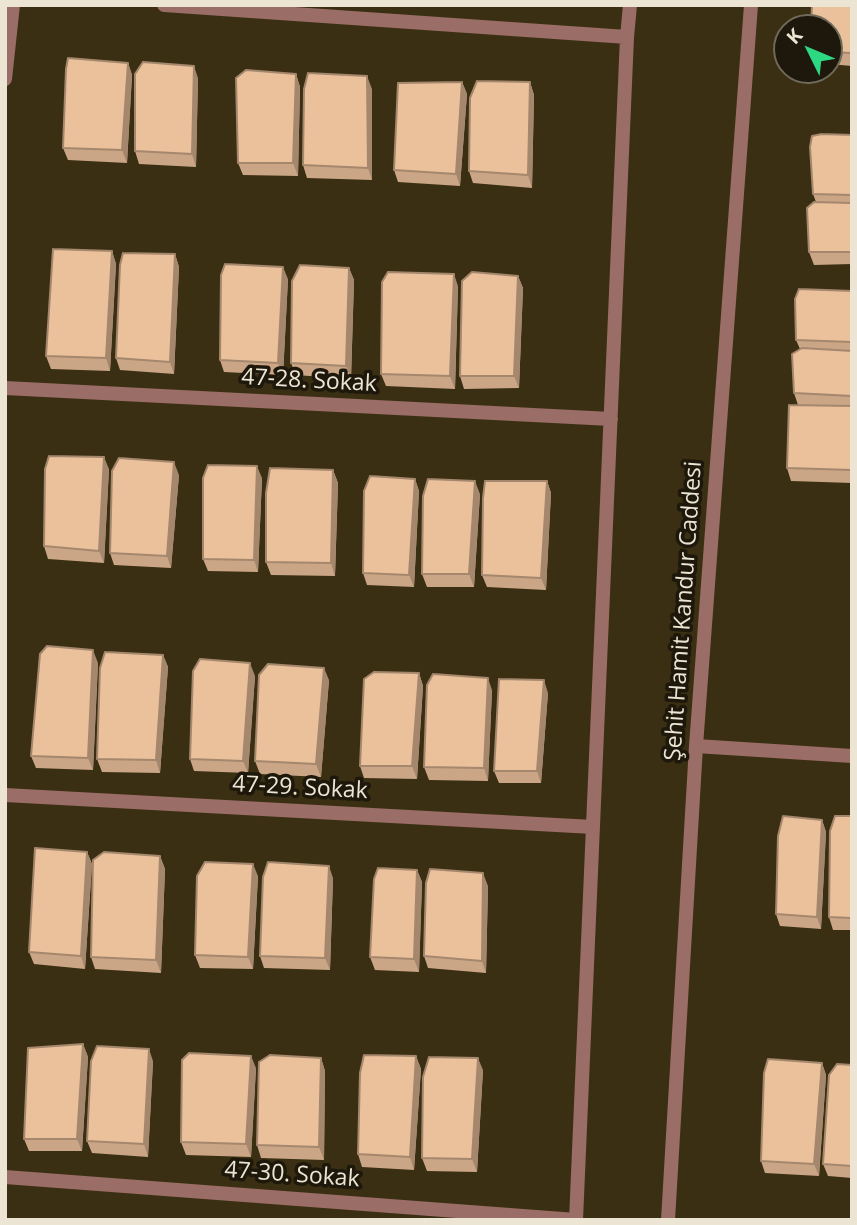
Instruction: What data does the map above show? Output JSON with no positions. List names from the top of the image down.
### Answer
{
  "streets": {
    "street": [
      "47-28. Sokak",
      "Şehit Hamit Kandur Caddesi",
      "47-29. Sokak",
      "47-30. Sokak"
    ]
  },
  "north": "top left"
}
